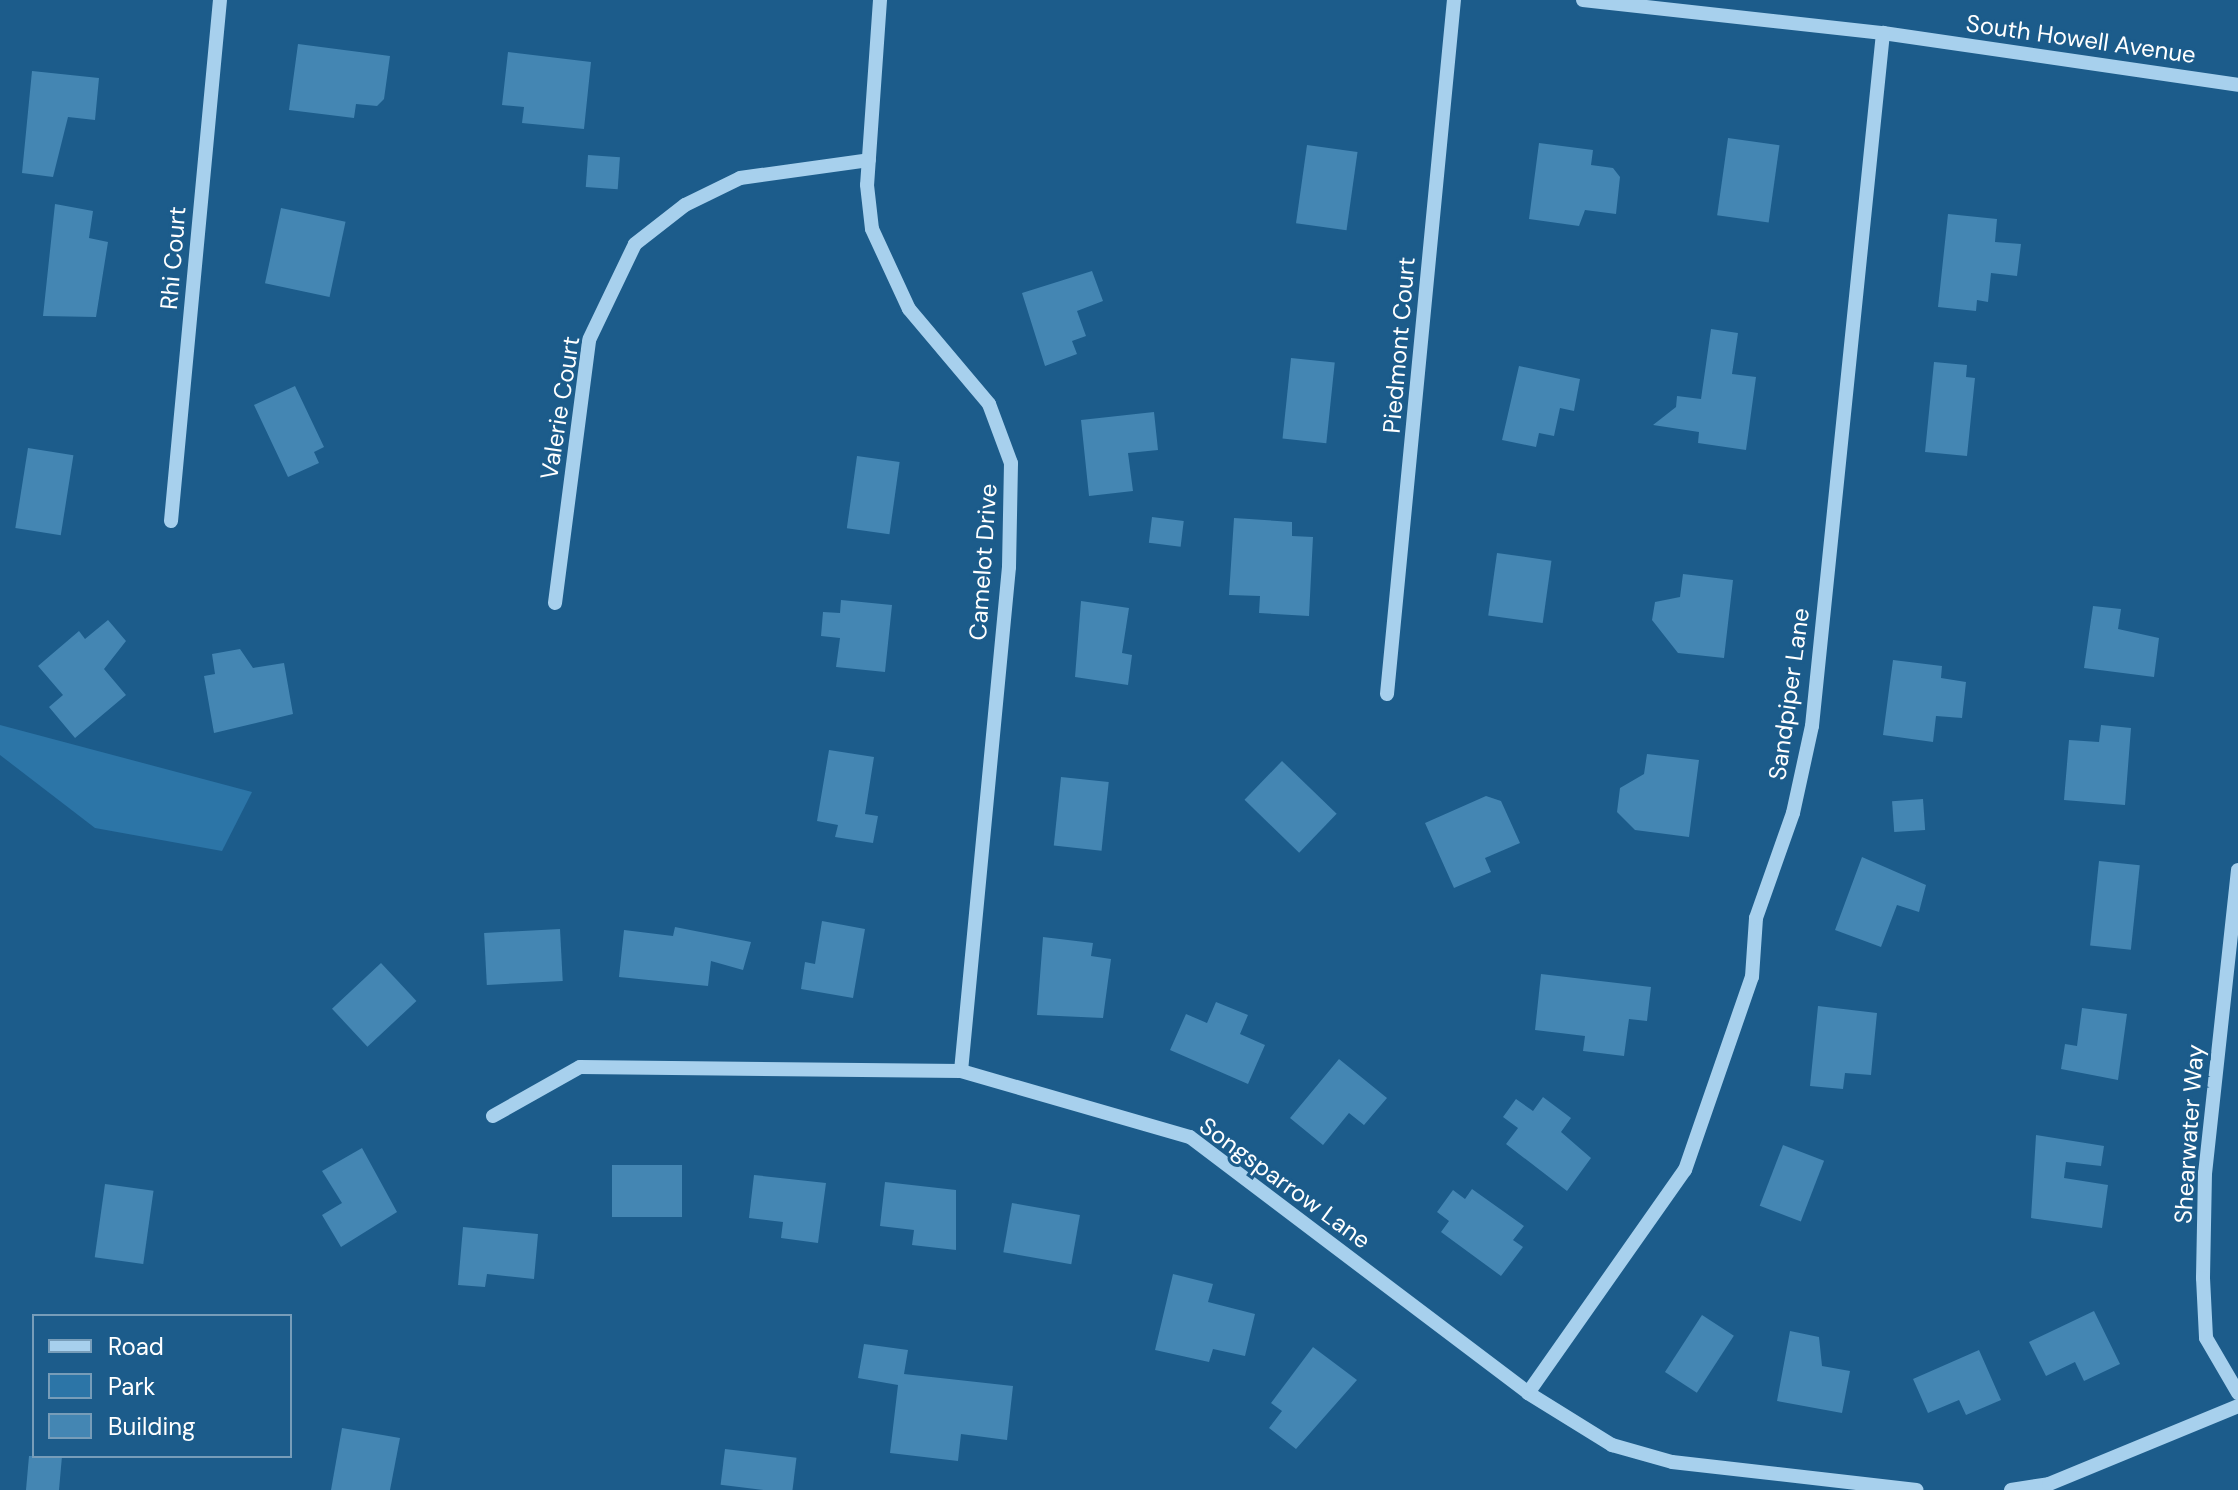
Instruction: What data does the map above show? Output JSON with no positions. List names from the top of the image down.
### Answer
{
  "streets": {
    "street": [
      "South Howell Avenue",
      "Rhi Court",
      "Piedmont Court",
      "Valerie Court",
      "Camelot Drive",
      "Sandpiper Lane",
      "Shearwater Way",
      "Songsparrow Lane"
    ]
  },
  "crossings": [
    ["South Howell Avenue", "Sandpiper Lane"],
    ["Valerie Court", "Camelot Drive"],
    ["Camelot Drive", "Songsparrow Lane"],
    ["Sandpiper Lane", "Songsparrow Lane"]
  ],
  "legend": ["Road", "Park", "Building"]
}
